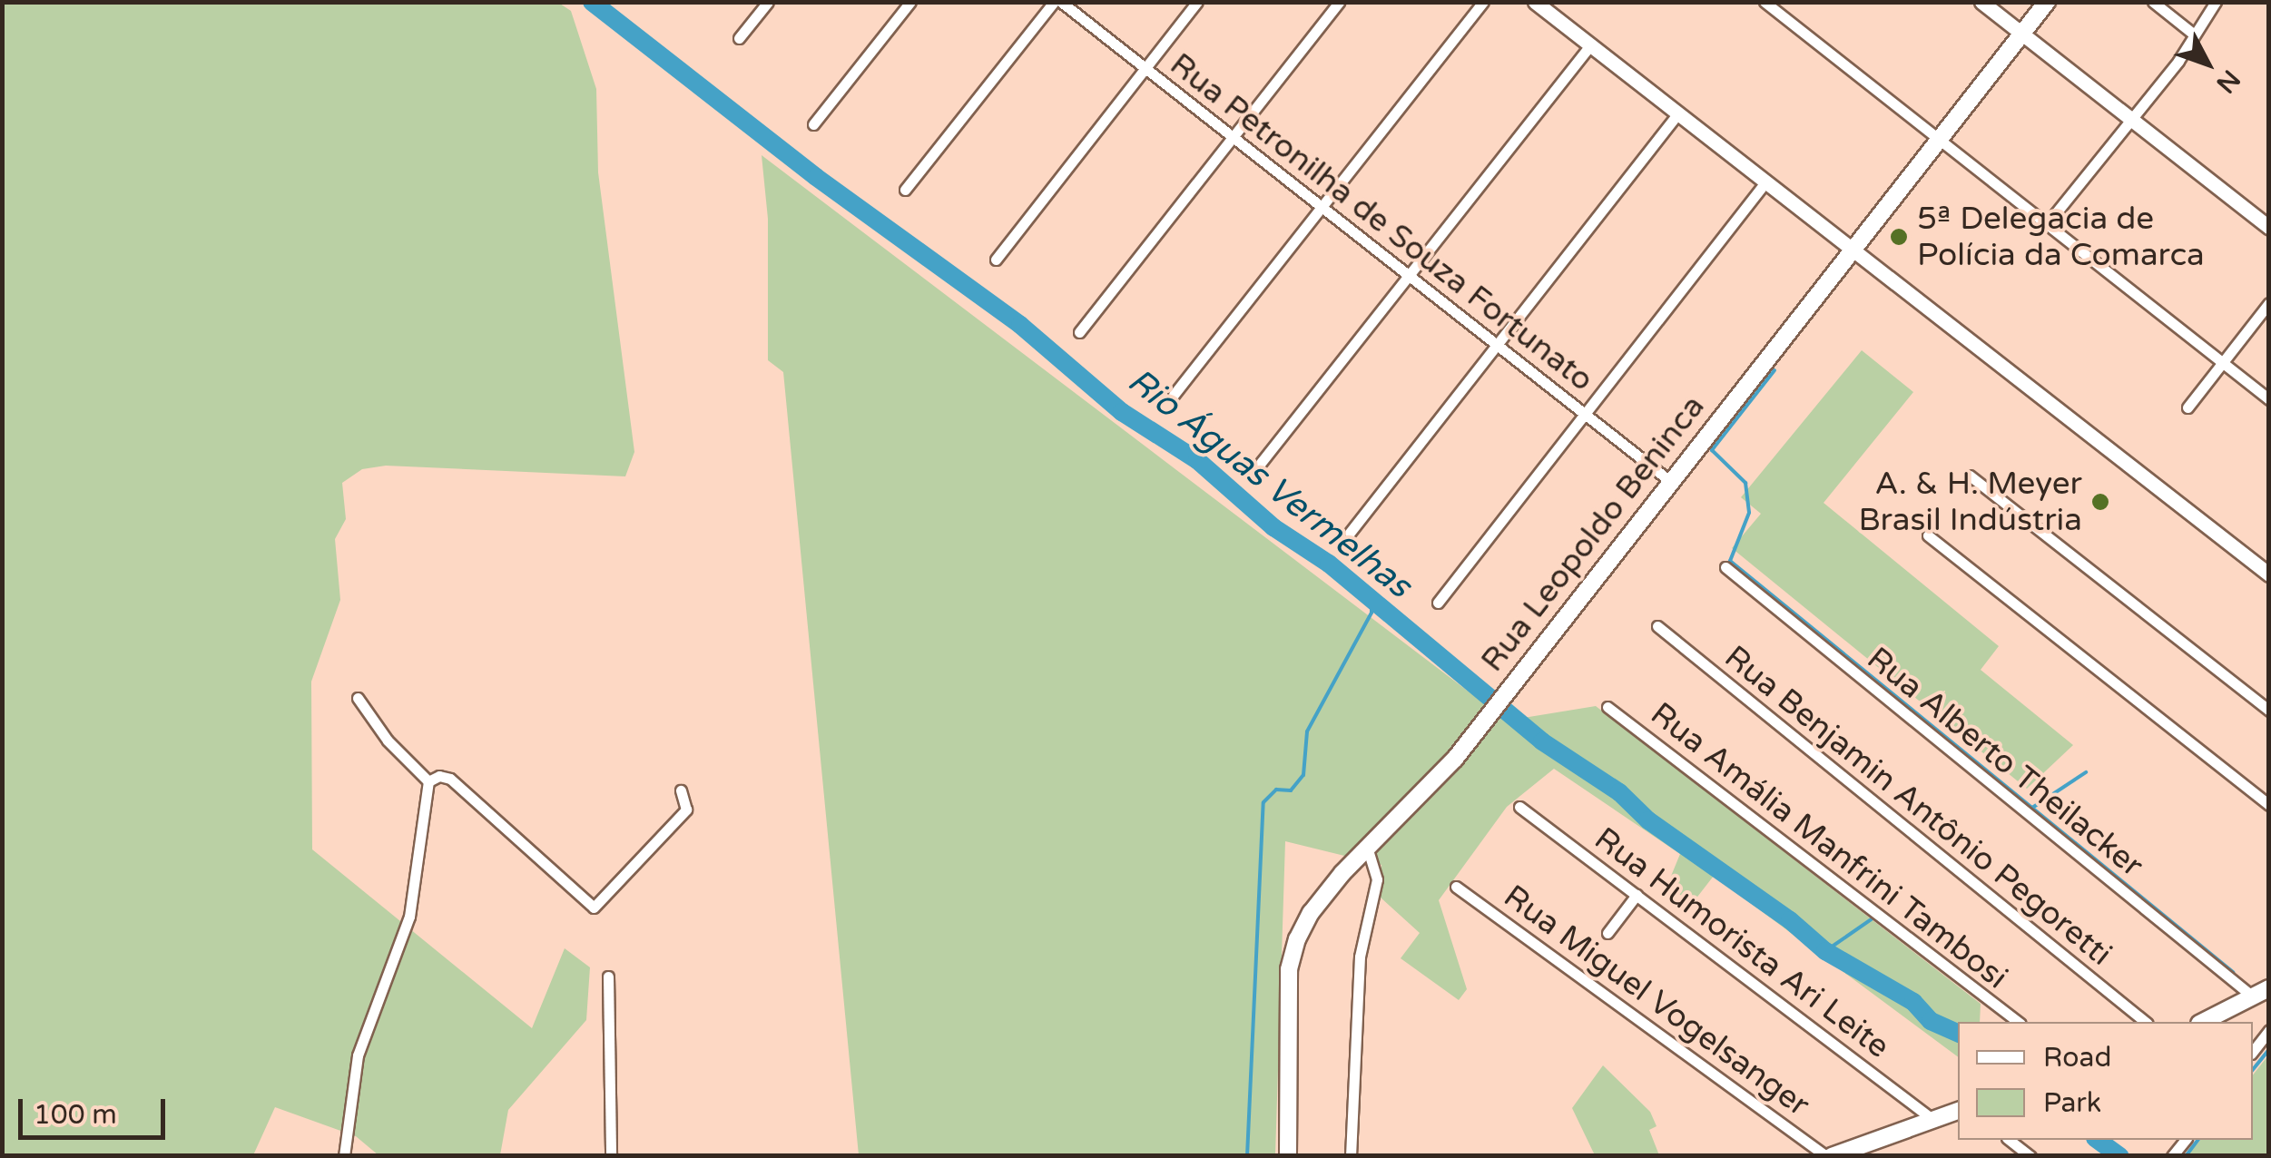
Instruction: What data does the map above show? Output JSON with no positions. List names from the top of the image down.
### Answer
{
  "streets": {
    "main road": ["Rua Leopoldo Beninca"],
    "street": [
      "Rua Petronilha de Souza Fortunato",
      "Rua Alberto Theilacker",
      "Rua Benjamin Antônio Pegoretti",
      "Rua Amália Manfrini Tambosi",
      "Rua Humorista Ari Leite",
      "Rua Miguel Vogelsanger"
    ]
  },
  "crossings": [
    ["Rua Petronilha de Souza Fortunato", "Rua Leopoldo Beninca"]
  ],
  "water": ["Rio Águas Vermelhas"],
  "places": ["5ª Delegacia de Polícia da Comarca", "A. & H. Meyer Brasil Indústria"],
  "legend": ["Road", "Park"],
  "scale_bar": "100 m",
  "north": "bottom right"
}
